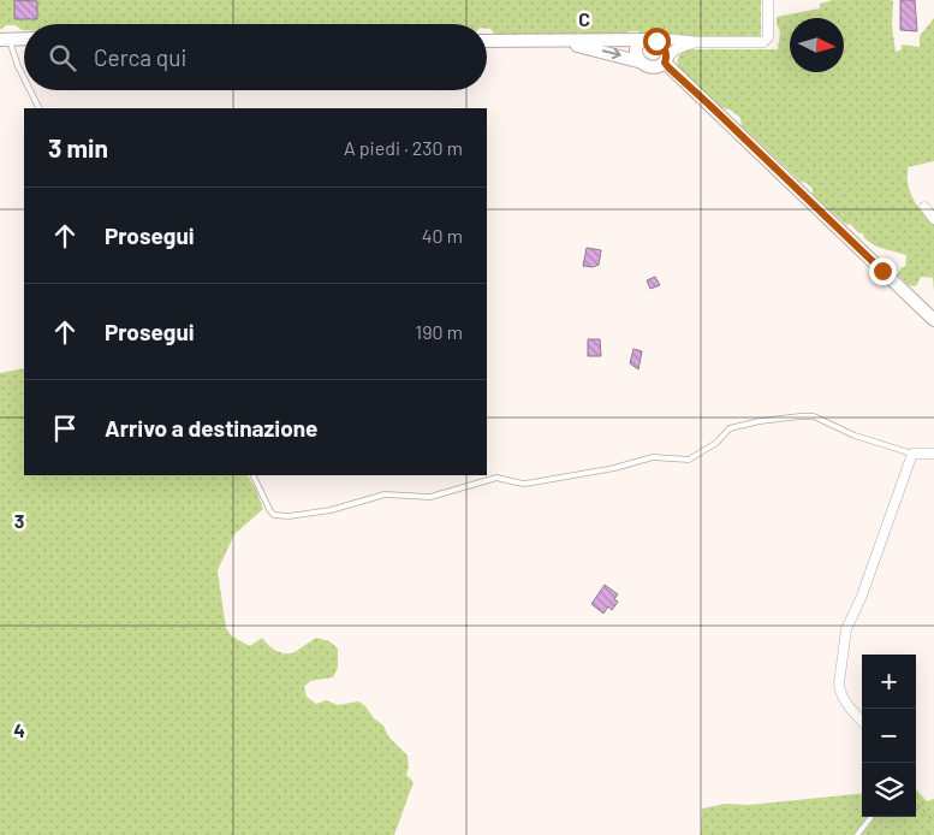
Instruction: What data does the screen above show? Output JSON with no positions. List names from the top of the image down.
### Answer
{
  "north": "right",
  "page": {
    "search": "Cerca qui",
    "heading": ["3 min", "A piedi · 230 m"],
    "list": [
      ["Prosegui", "40 m"],
      ["Prosegui", "190 m"],
      "Arrivo a destinazione"
    ],
    "map_buttons": ["+", "−"]
  },
  "grid": {
    "columns": ["C"],
    "rows": ["3", "4"]
  }
}
